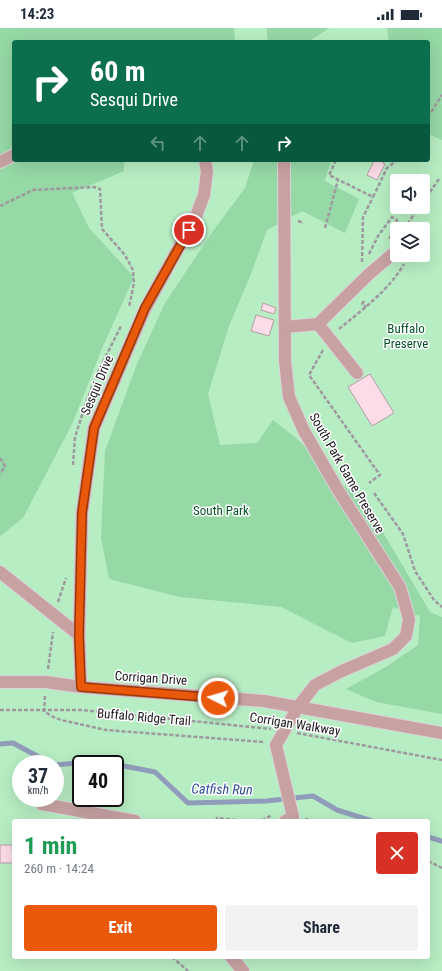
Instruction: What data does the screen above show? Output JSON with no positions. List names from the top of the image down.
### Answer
{
  "streets": {
    "street": ["Sesqui Drive", "South Park Game Preserve", "Corrigan Drive"],
    "path": ["Buffalo Ridge Trail", "Corrigan Walkway"]
  },
  "crossings": [
    ["Sesqui Drive", "Corrigan Drive"],
    ["South Park Game Preserve", "Corrigan Drive"],
    ["South Park Game Preserve", "Buffalo Ridge Trail"],
    ["South Park Game Preserve", "Corrigan Walkway"],
    ["Buffalo Ridge Trail", "Corrigan Walkway"]
  ],
  "water": ["Catfish Run"],
  "parks": ["Buffalo Preserve", "South Park"],
  "page": {
    "status": "14:23",
    "turn": ["60 m", "Sesqui Drive"],
    "speed": "37 km/h",
    "limit": "40",
    "heading": ["1 min", "260 m · 14:24"],
    "buttons": ["Exit", "Share"]
  }
}
